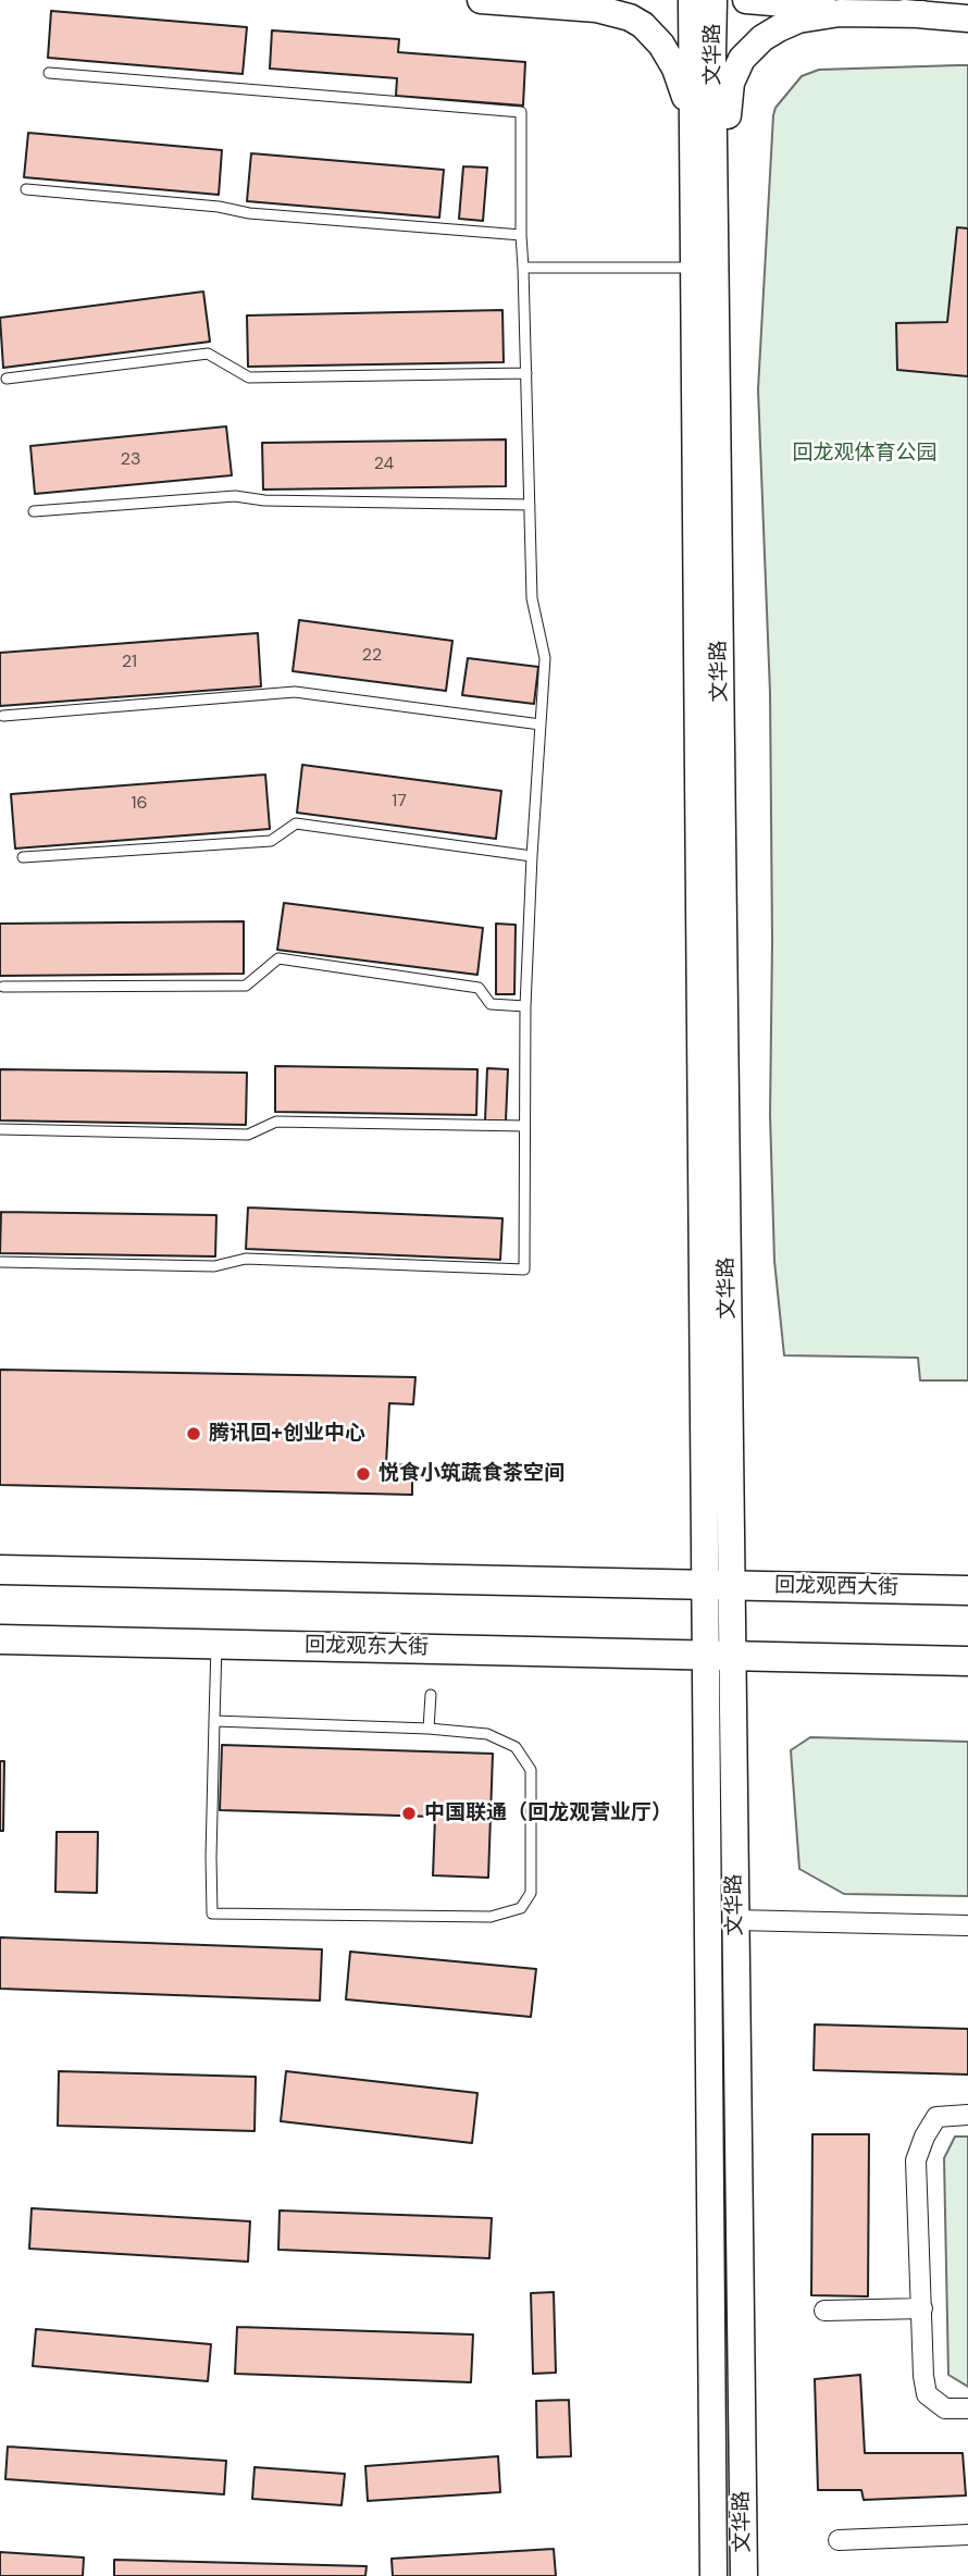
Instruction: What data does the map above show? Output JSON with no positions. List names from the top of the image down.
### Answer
{
  "streets": {
    "main road": ["回龙观西大街", "回龙观东大街"],
    "street": ["文华路"]
  },
  "crossings": [
    ["文华路", "回龙观西大街"],
    ["文华路", "回龙观东大街"]
  ],
  "parks": ["回龙观体育公园"],
  "places": ["腾讯回+创业中心", "悦食小筑蔬食茶空间", "中国联通（回龙观营业厅）"],
  "house_numbers": [
    "23",
    "24",
    "22",
    "21",
    "17",
    "16"
  ]
}
